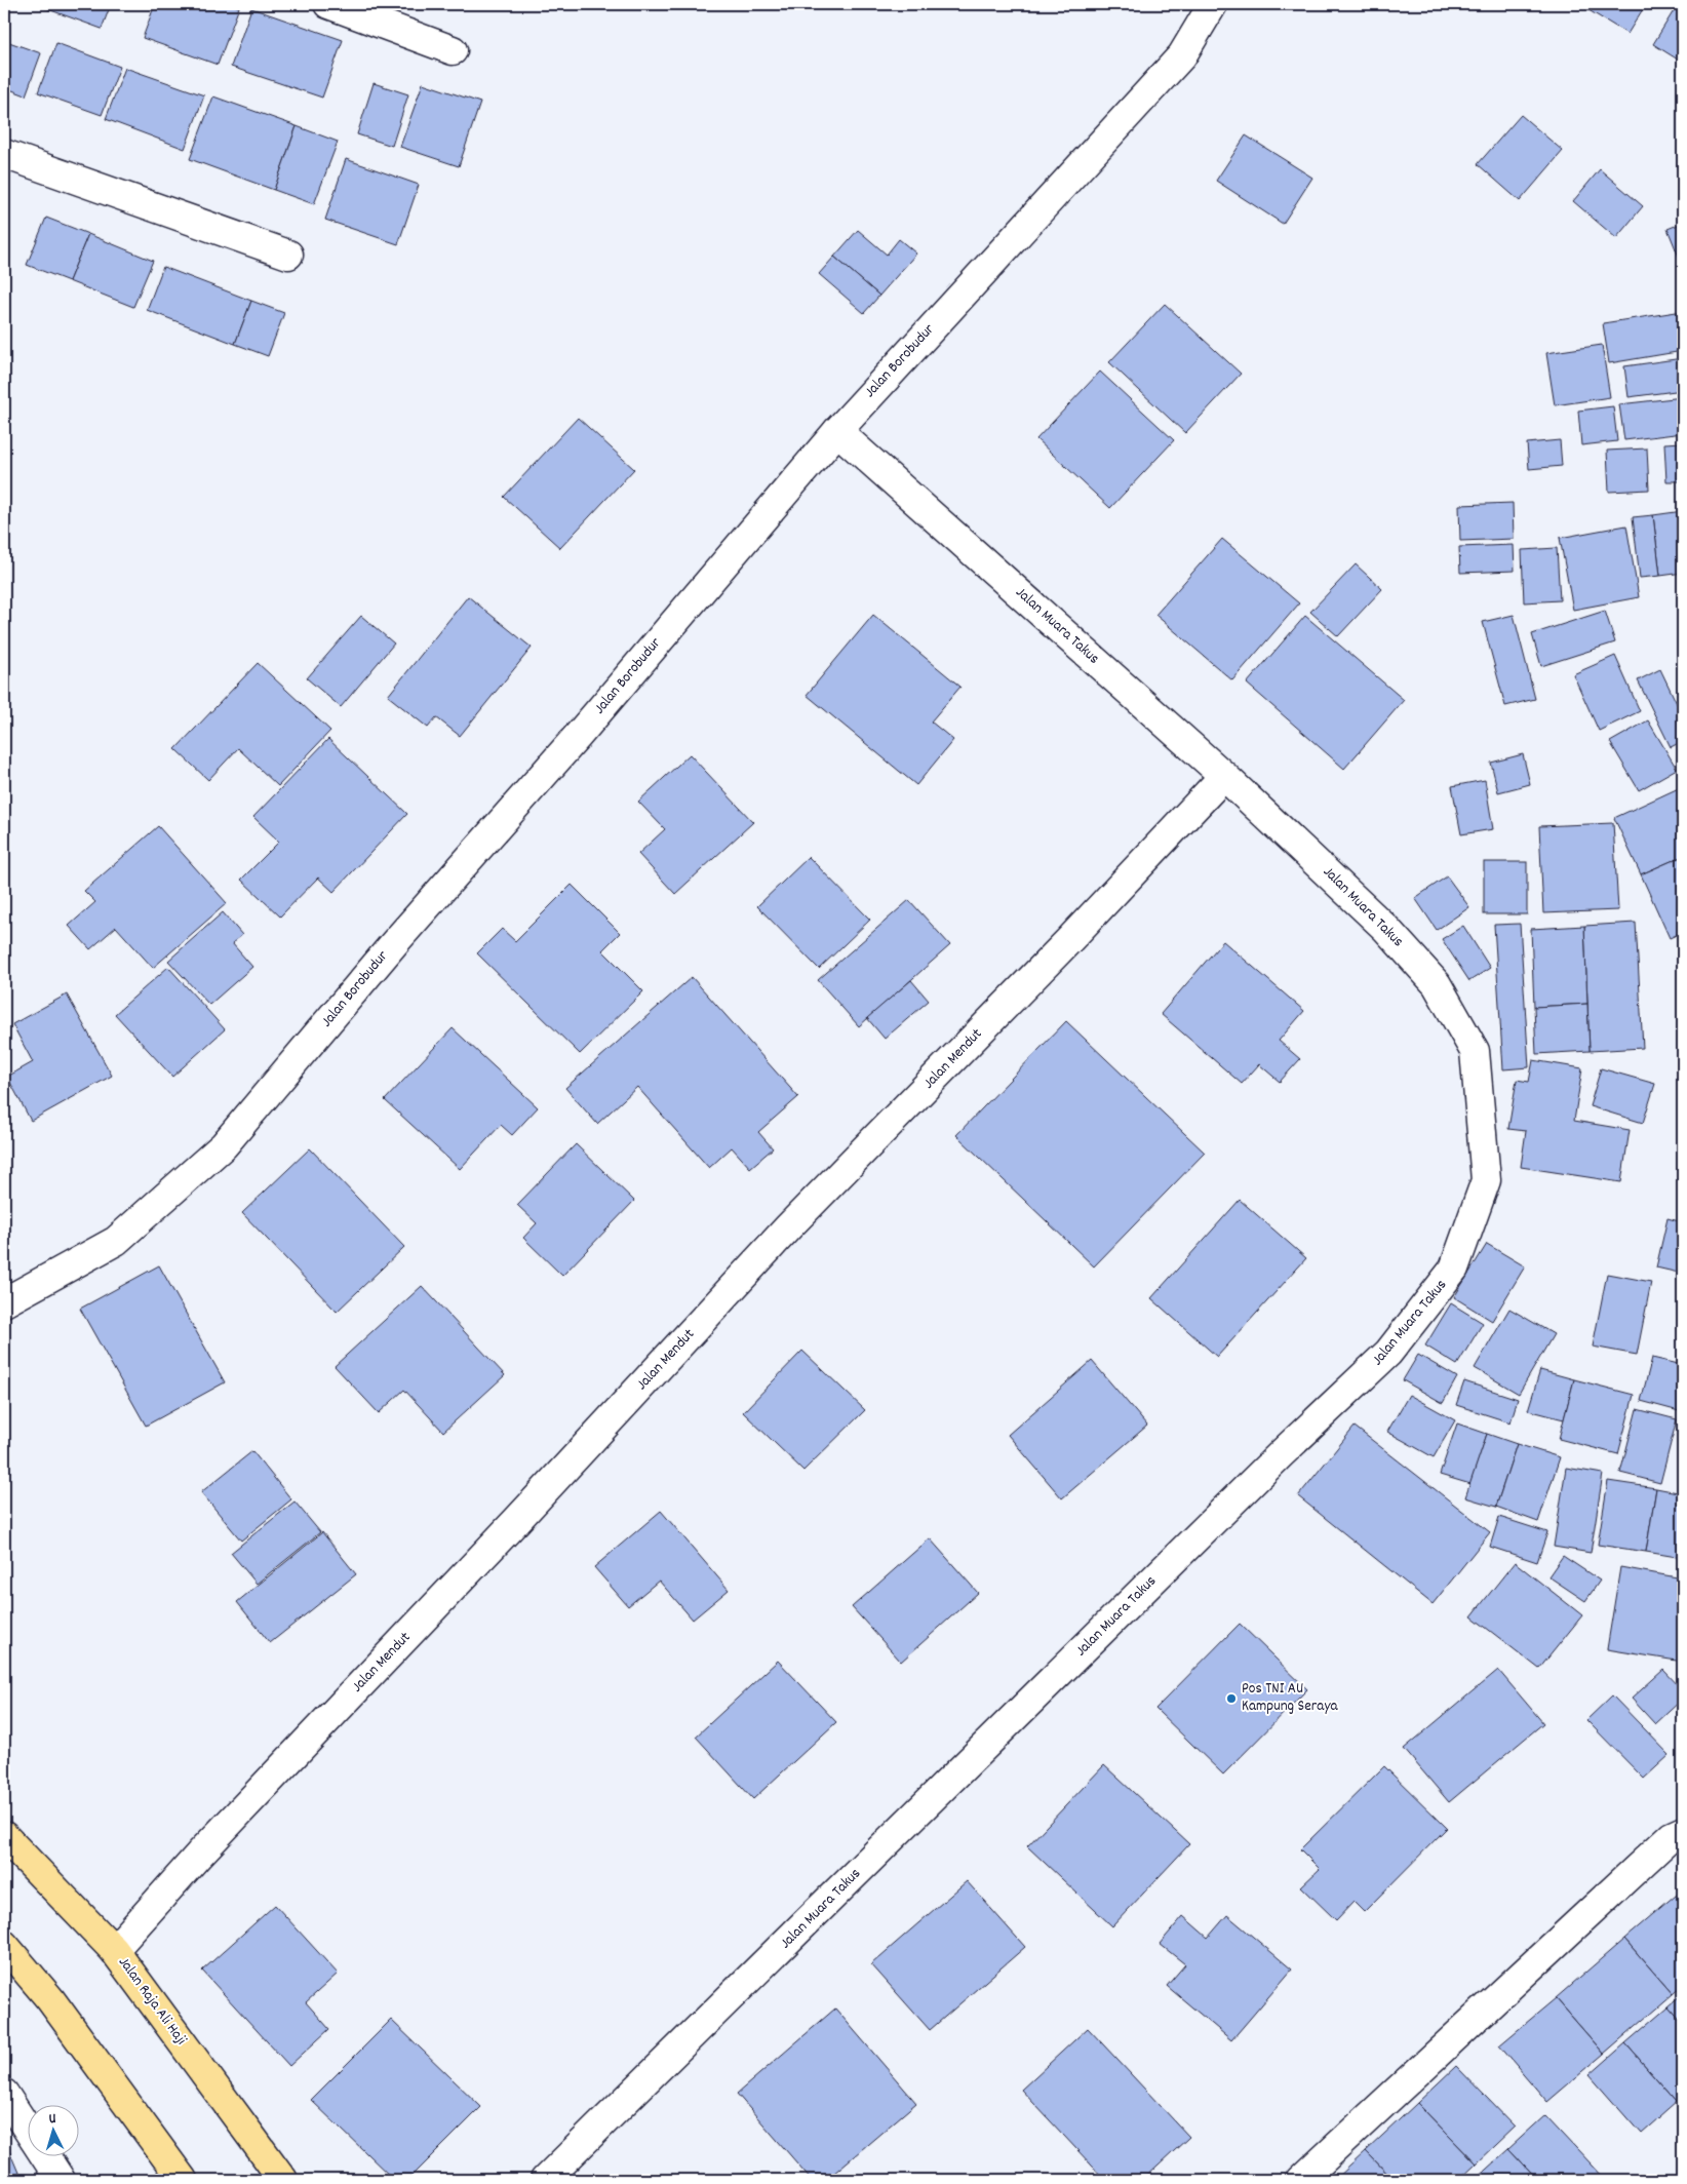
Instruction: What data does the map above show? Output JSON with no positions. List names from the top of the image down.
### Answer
{
  "streets": {
    "main road": ["Jalan Raja Ali Haji"],
    "street": ["Jalan Borobudur", "Jalan Muara Takus", "Jalan Mendut"]
  },
  "crossings": [
    ["Jalan Borobudur", "Jalan Muara Takus"],
    ["Jalan Muara Takus", "Jalan Mendut"],
    ["Jalan Mendut", "Jalan Raja Ali Haji"]
  ],
  "places": ["Pos TNI AU Kampung Seraya"],
  "north": "top"
}
